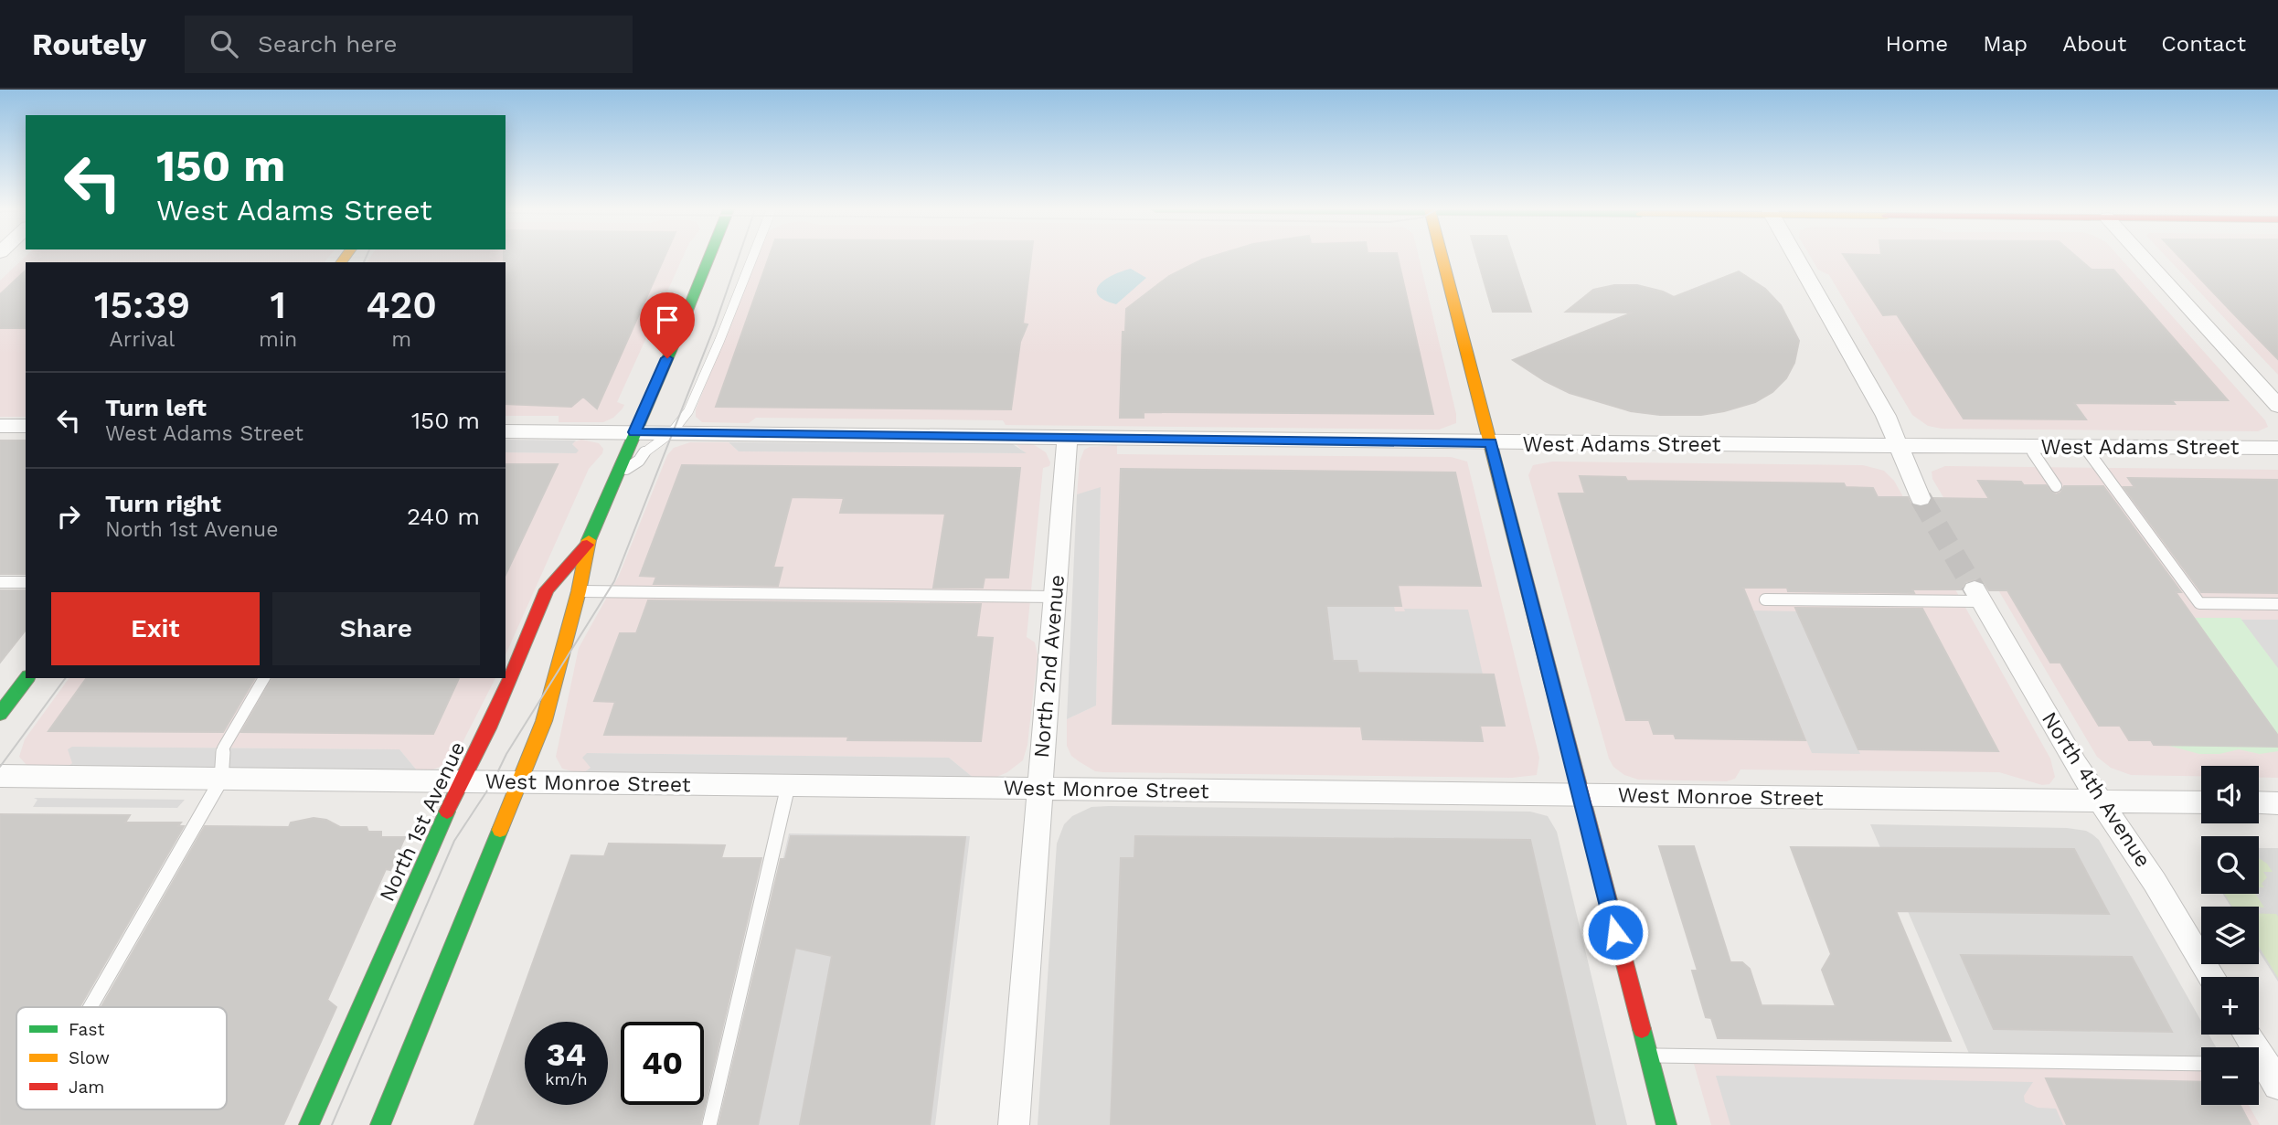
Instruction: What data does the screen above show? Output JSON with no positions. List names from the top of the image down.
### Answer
{
  "streets": {
    "main road": ["North 1st Avenue"],
    "street": [
      "West Adams Street",
      "North 2nd Avenue",
      "West Monroe Street",
      "North 4th Avenue"
    ]
  },
  "crossings": [
    ["West Adams Street", "North 2nd Avenue"],
    ["West Adams Street", "North 1st Avenue"],
    ["North 2nd Avenue", "West Monroe Street"],
    ["West Monroe Street", "North 4th Avenue"],
    ["West Monroe Street", "North 1st Avenue"]
  ],
  "legend": ["Fast", "Slow", "Jam"],
  "page": {
    "header": "Routely",
    "search": "Search here",
    "nav": [
      "Home",
      "Map",
      "About",
      "Contact"
    ],
    "turn": ["150 m", "West Adams Street"],
    "eta": [
      "15:39",
      "Arrival",
      "1",
      "min",
      "420",
      "m"
    ],
    "list": [
      {
        "name": "Turn left",
        "note": "West Adams Street",
        "value": "150 m"
      },
      {
        "name": "Turn right",
        "note": "North 1st Avenue",
        "value": "240 m"
      }
    ],
    "buttons": ["Exit", "Share"],
    "map_buttons": ["+", "−"],
    "speed": "34 km/h",
    "limit": "40"
  }
}
